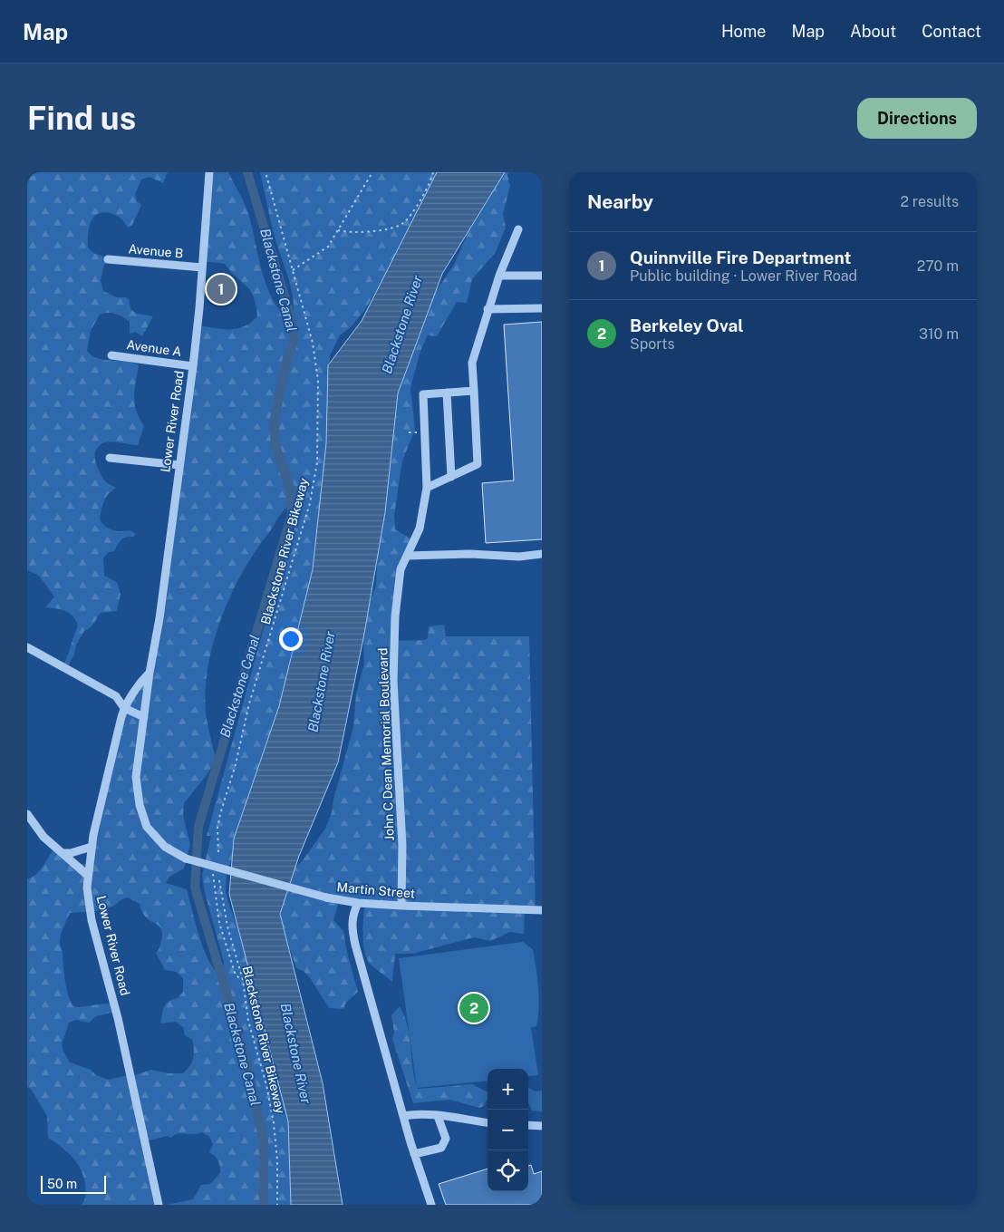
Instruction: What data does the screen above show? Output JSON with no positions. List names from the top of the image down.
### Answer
{
  "streets": {
    "street": [
      "Avenue B",
      "Avenue A",
      "Lower River Road",
      "John C Dean Memorial Boulevard",
      "Martin Street"
    ],
    "path": ["Blackstone River Bikeway"]
  },
  "crossings": [
    ["Avenue B", "Lower River Road"],
    ["Avenue A", "Lower River Road"],
    ["Lower River Road", "Martin Street"],
    ["John C Dean Memorial Boulevard", "Martin Street"]
  ],
  "water": ["Blackstone Canal", "Blackstone River"],
  "scale_bar": "50 m",
  "page": {
    "header": "Map",
    "nav": [
      "Home",
      "Map",
      "About",
      "Contact"
    ],
    "buttons": "Directions",
    "title": "Find us",
    "heading": ["Nearby", "2 results"],
    "list": [
      {
        "mark": "1",
        "name": "Quinnville Fire Department",
        "note": "Public building · Lower River Road",
        "value": "270 m"
      },
      {
        "mark": "2",
        "name": "Berkeley Oval",
        "note": "Sports",
        "value": "310 m"
      }
    ],
    "pins": ["1", "2"],
    "map_buttons": ["+", "−"],
    "scale": "50 m"
  }
}
